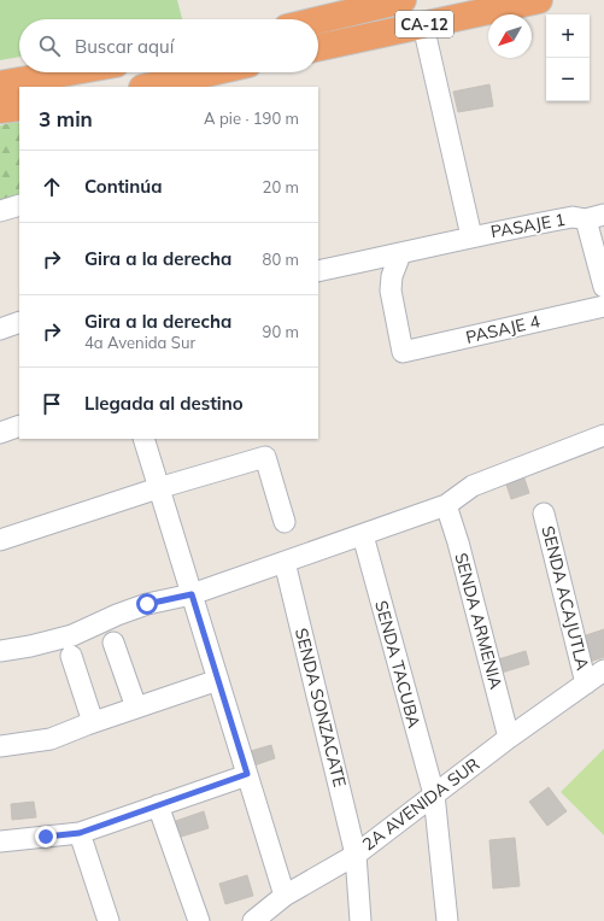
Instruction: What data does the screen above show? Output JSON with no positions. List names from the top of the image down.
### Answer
{
  "streets": {
    "highway": ["CA-12"],
    "street": [
      "PASAJE 1",
      "PASAJE 4",
      "SENDA ACAJUTLA",
      "SENDA ARMENIA",
      "SENDA TACUBA",
      "SENDA SONZACATE",
      "2A AVENIDA SUR"
    ]
  },
  "crossings": [
    ["PASAJE 1", "PASAJE 4"],
    ["SENDA ACAJUTLA", "2A AVENIDA SUR"],
    ["SENDA ARMENIA", "2A AVENIDA SUR"],
    ["SENDA TACUBA", "2A AVENIDA SUR"],
    ["SENDA SONZACATE", "2A AVENIDA SUR"]
  ],
  "north": "bottom left",
  "page": {
    "map_buttons": ["+", "−"],
    "search": "Buscar aquí",
    "heading": ["3 min", "A pie · 190 m"],
    "list": [
      ["Continúa", "20 m"],
      ["Gira a la derecha", "80 m"],
      ["Gira a la derecha", "4a Avenida Sur", "90 m"],
      "Llegada al destino"
    ]
  }
}
